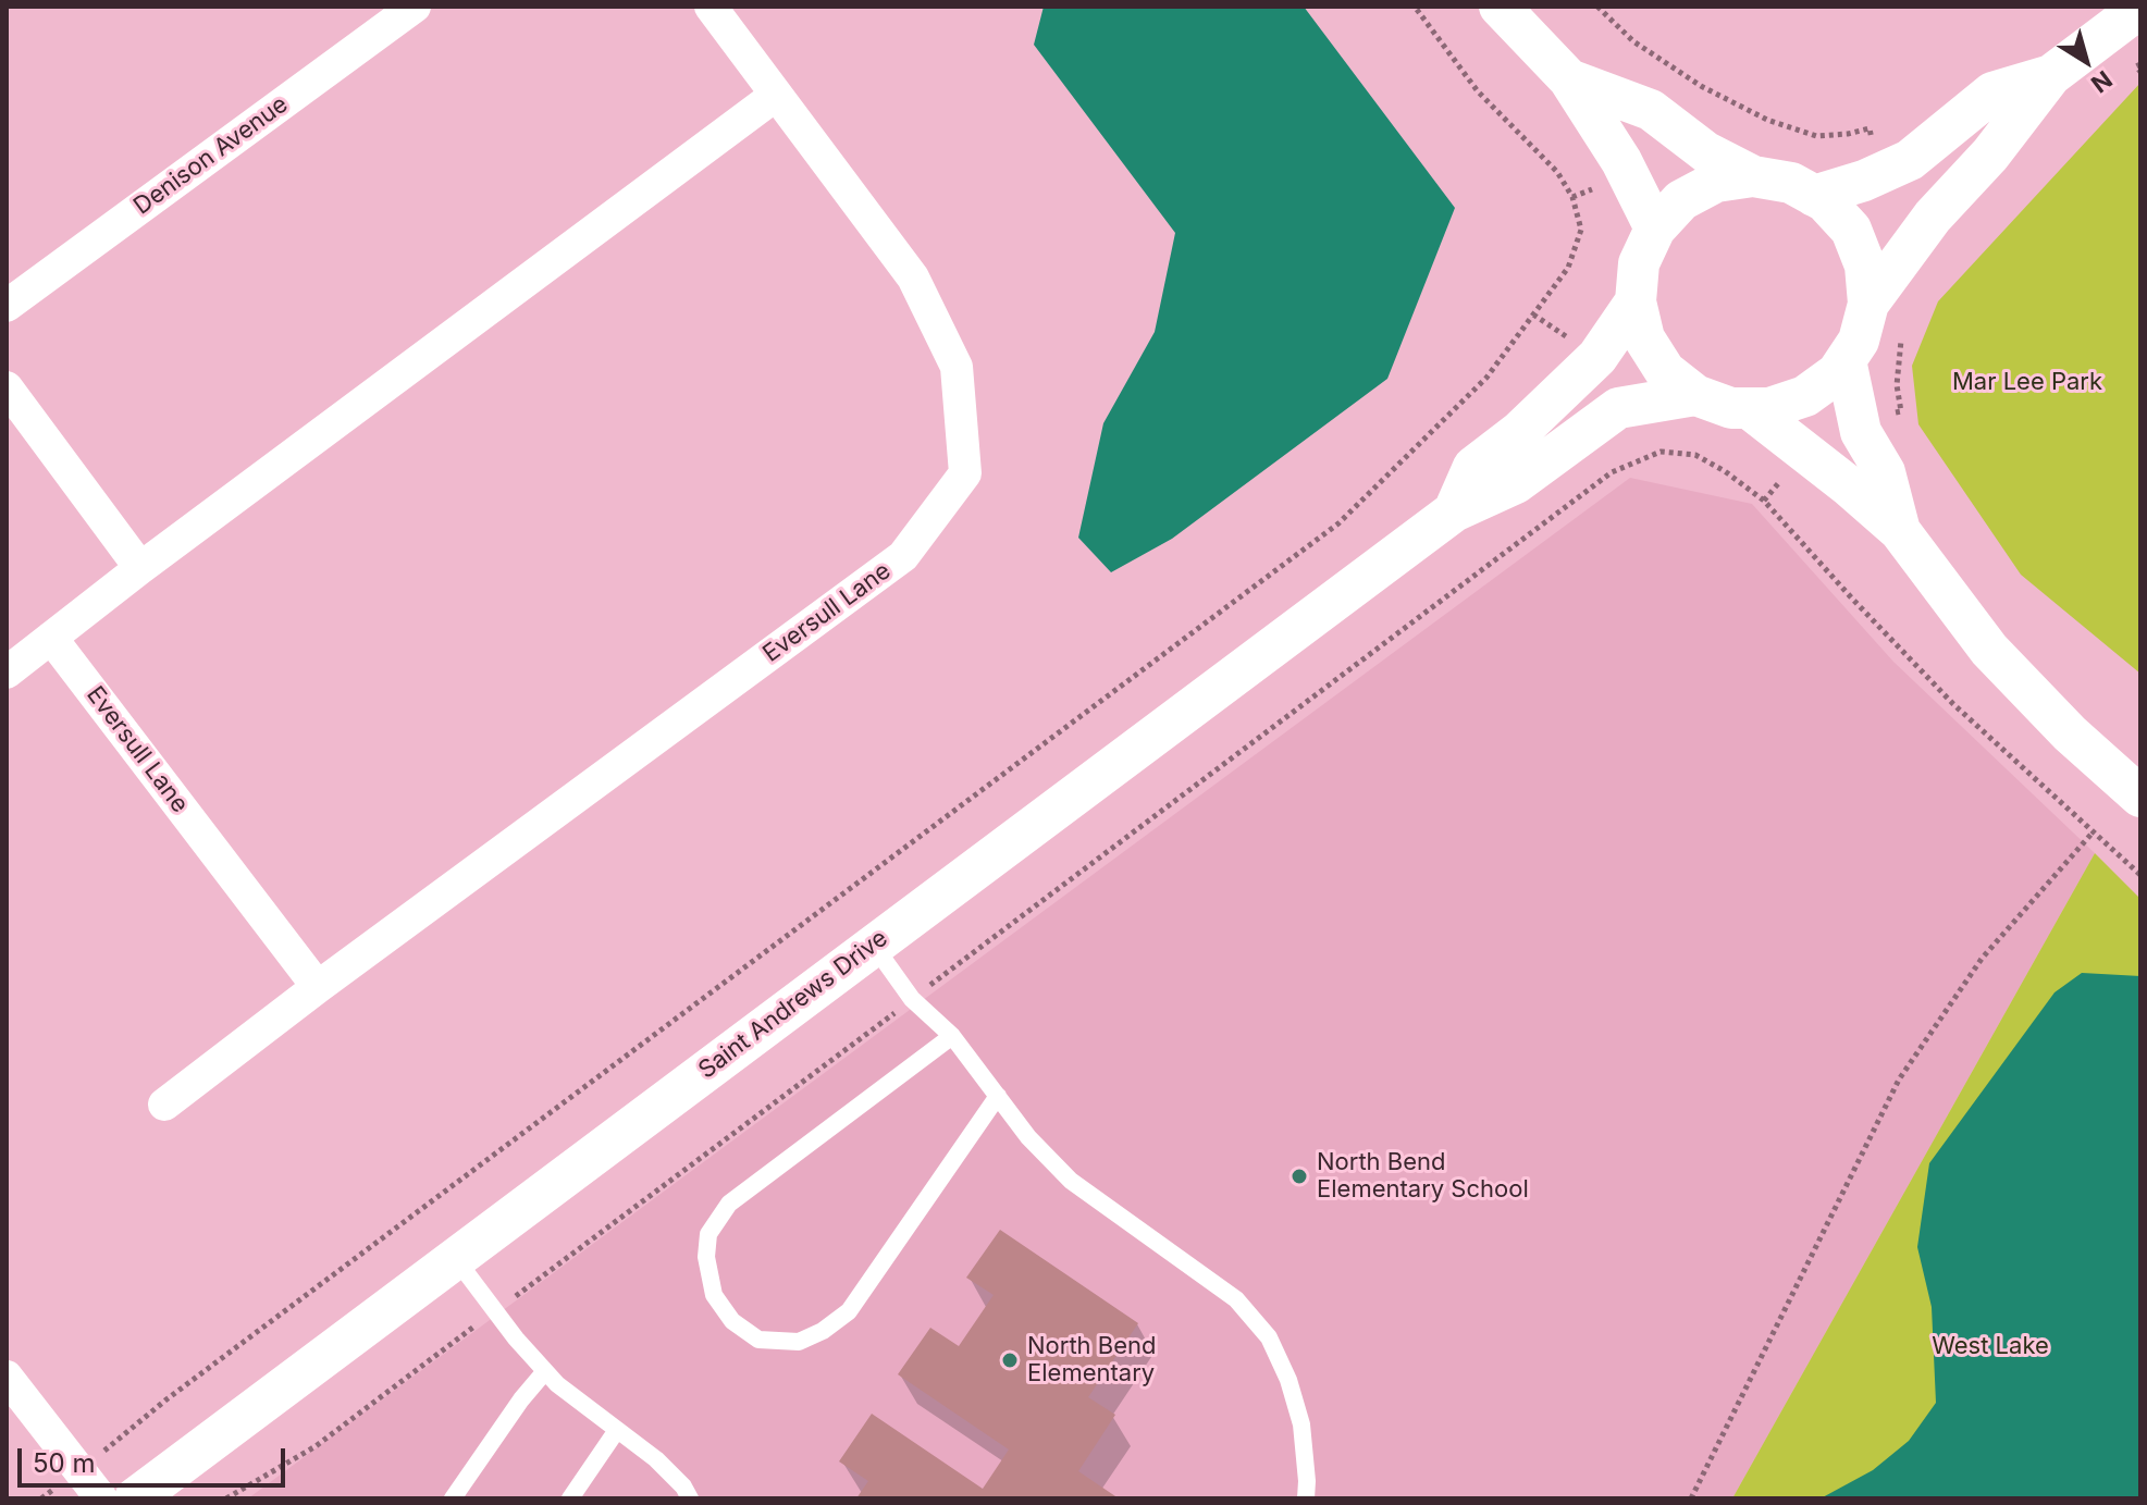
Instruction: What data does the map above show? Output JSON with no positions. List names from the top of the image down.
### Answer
{
  "streets": {
    "street": ["Denison Avenue", "Eversull Lane", "Saint Andrews Drive"]
  },
  "parks": ["Mar Lee Park", "West Lake"],
  "places": ["North Bend Elementary School", "North Bend Elementary"],
  "scale_bar": "50 m",
  "north": "bottom right"
}
